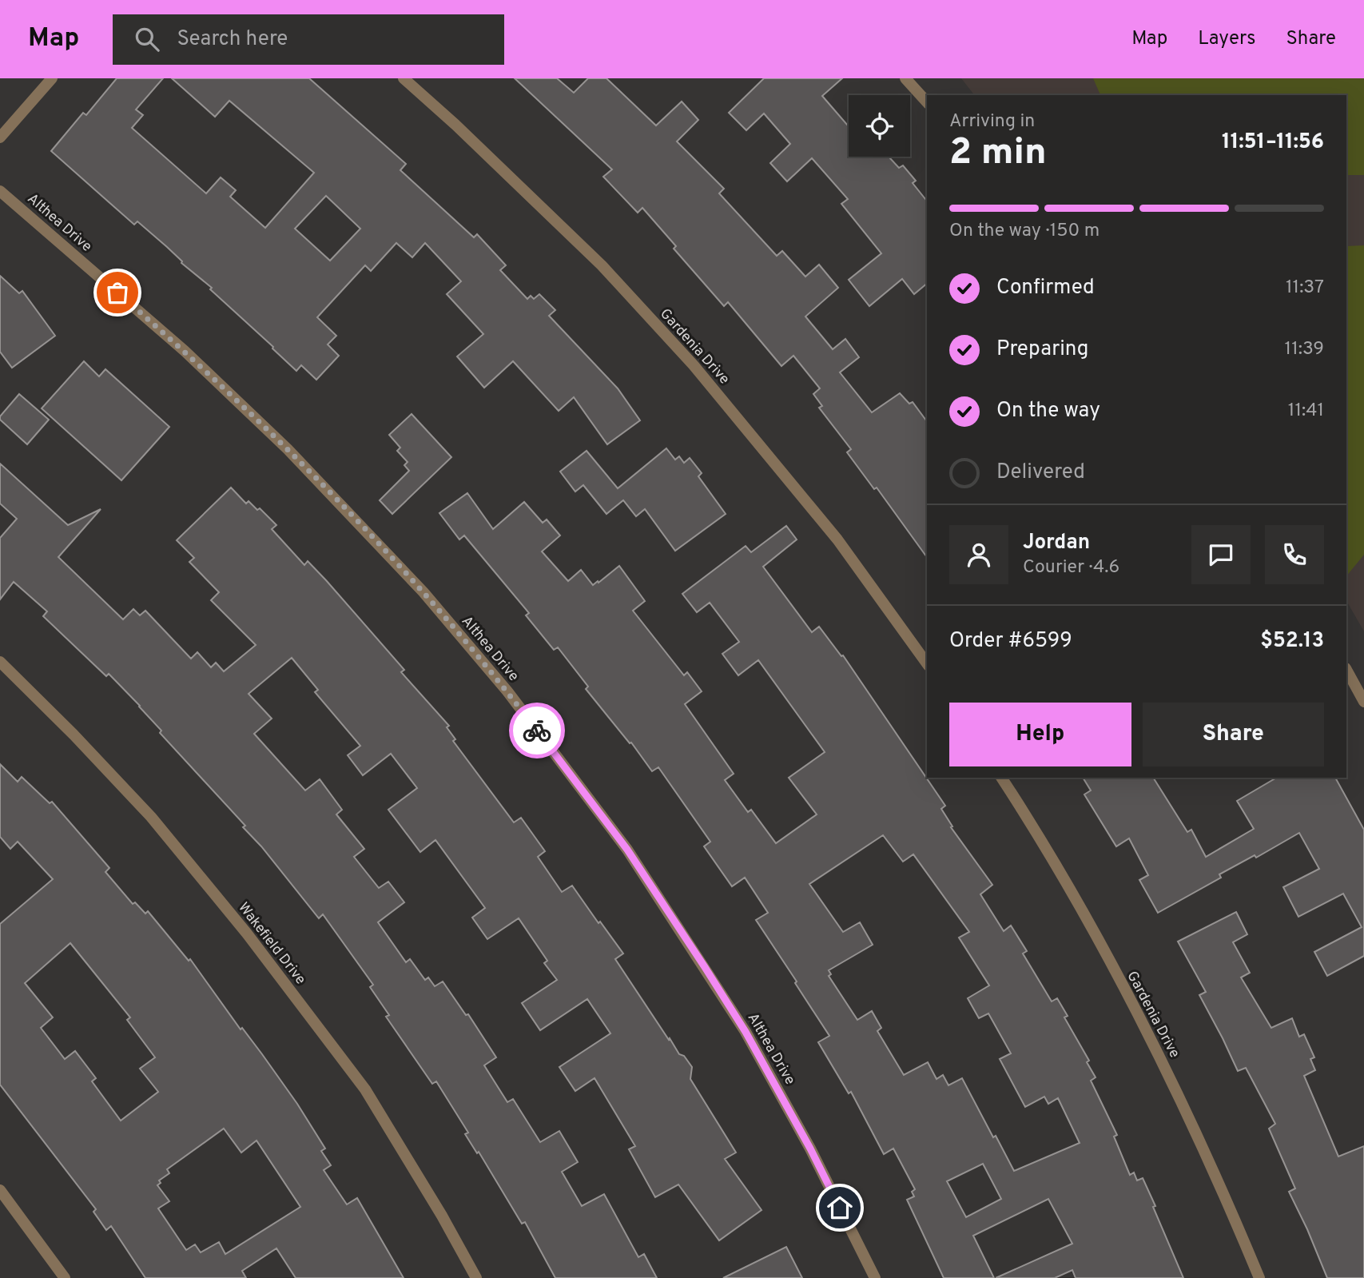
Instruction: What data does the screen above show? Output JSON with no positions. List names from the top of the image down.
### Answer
{
  "streets": {
    "street": ["Althea Drive", "Gardenia Drive", "Wakefield Drive"]
  },
  "page": {
    "header": "Map",
    "search": "Search here",
    "nav": ["Map", "Layers", "Share"],
    "heading": ["2 min", "Arriving in", "11:51–11:56"],
    "panel": [
      "Jordan",
      "Courier · 4.6",
      "Order #6599",
      "$52.13"
    ],
    "bar": "On the way · 150 m",
    "list": [
      ["Confirmed", "11:37"],
      ["Preparing", "11:39"],
      ["On the way", "11:41"],
      "Delivered"
    ],
    "buttons": ["Help", "Share"]
  }
}
